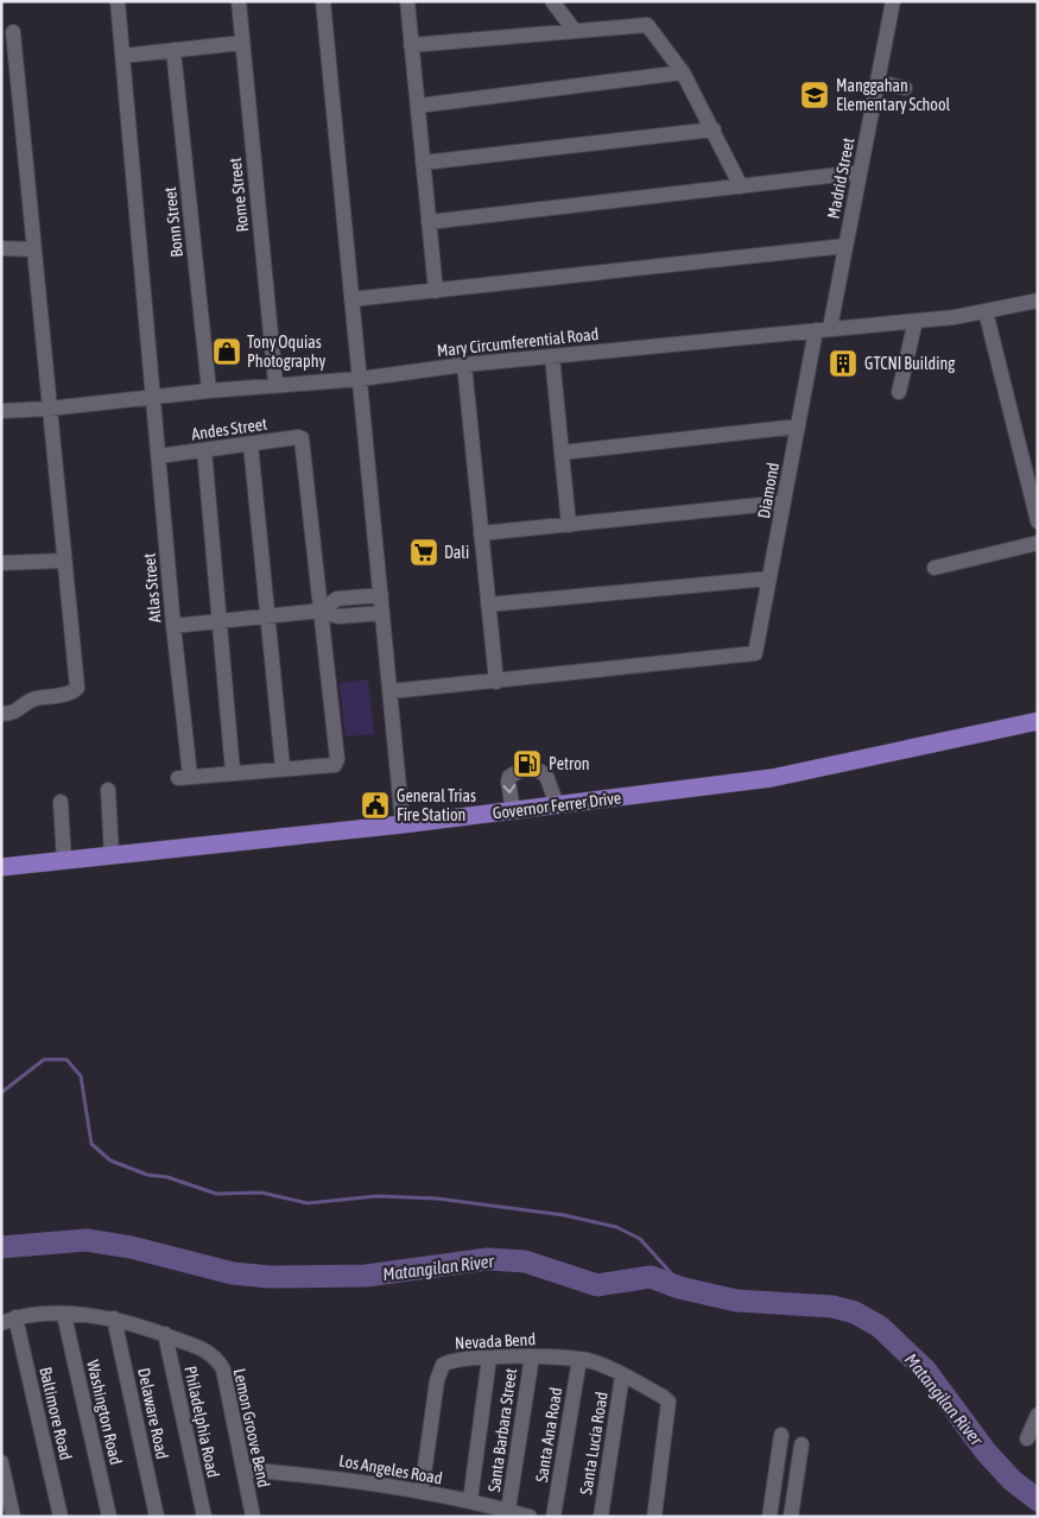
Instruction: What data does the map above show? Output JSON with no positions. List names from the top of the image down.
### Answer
{
  "streets": {
    "main road": ["Governor Ferrer Drive"],
    "street": [
      "Madrid Street",
      "Rome Street",
      "Bonn Street",
      "Mary Circumferential Road",
      "Andes Street",
      "Diamond",
      "Atlas Street",
      "Nevada Bend",
      "Washington Road",
      "Baltimore Road",
      "Delaware Road",
      "Philadelphia Road",
      "Lemon Groove Bend",
      "Santa Barbara Street",
      "Santa Ana Road",
      "Santa Lucia Road",
      "Los Angeles Road"
    ]
  },
  "crossings": [
    ["Madrid Street", "Mary Circumferential Road"],
    ["Madrid Street", "Diamond"],
    ["Rome Street", "Mary Circumferential Road"],
    ["Bonn Street", "Mary Circumferential Road"],
    ["Mary Circumferential Road", "Diamond"],
    ["Mary Circumferential Road", "Atlas Street"],
    ["Andes Street", "Atlas Street"],
    ["Nevada Bend", "Santa Barbara Street"],
    ["Nevada Bend", "Santa Ana Road"],
    ["Nevada Bend", "Santa Lucia Road"],
    ["Nevada Bend", "Los Angeles Road"],
    ["Washington Road", "Lemon Groove Bend"],
    ["Baltimore Road", "Lemon Groove Bend"],
    ["Delaware Road", "Lemon Groove Bend"],
    ["Philadelphia Road", "Lemon Groove Bend"],
    ["Lemon Groove Bend", "Los Angeles Road"],
    ["Santa Barbara Street", "Los Angeles Road"]
  ],
  "water": ["Matangilan River"],
  "places": {
    "school or university": ["Manggahan Elementary School"],
    "shop": ["Tony Oquias Photography"],
    "building": ["GTCNI Building"],
    "supermarket": ["Dali"],
    "fuel station": ["Petron"],
    "public building": ["General Trias Fire Station"]
  }
}
